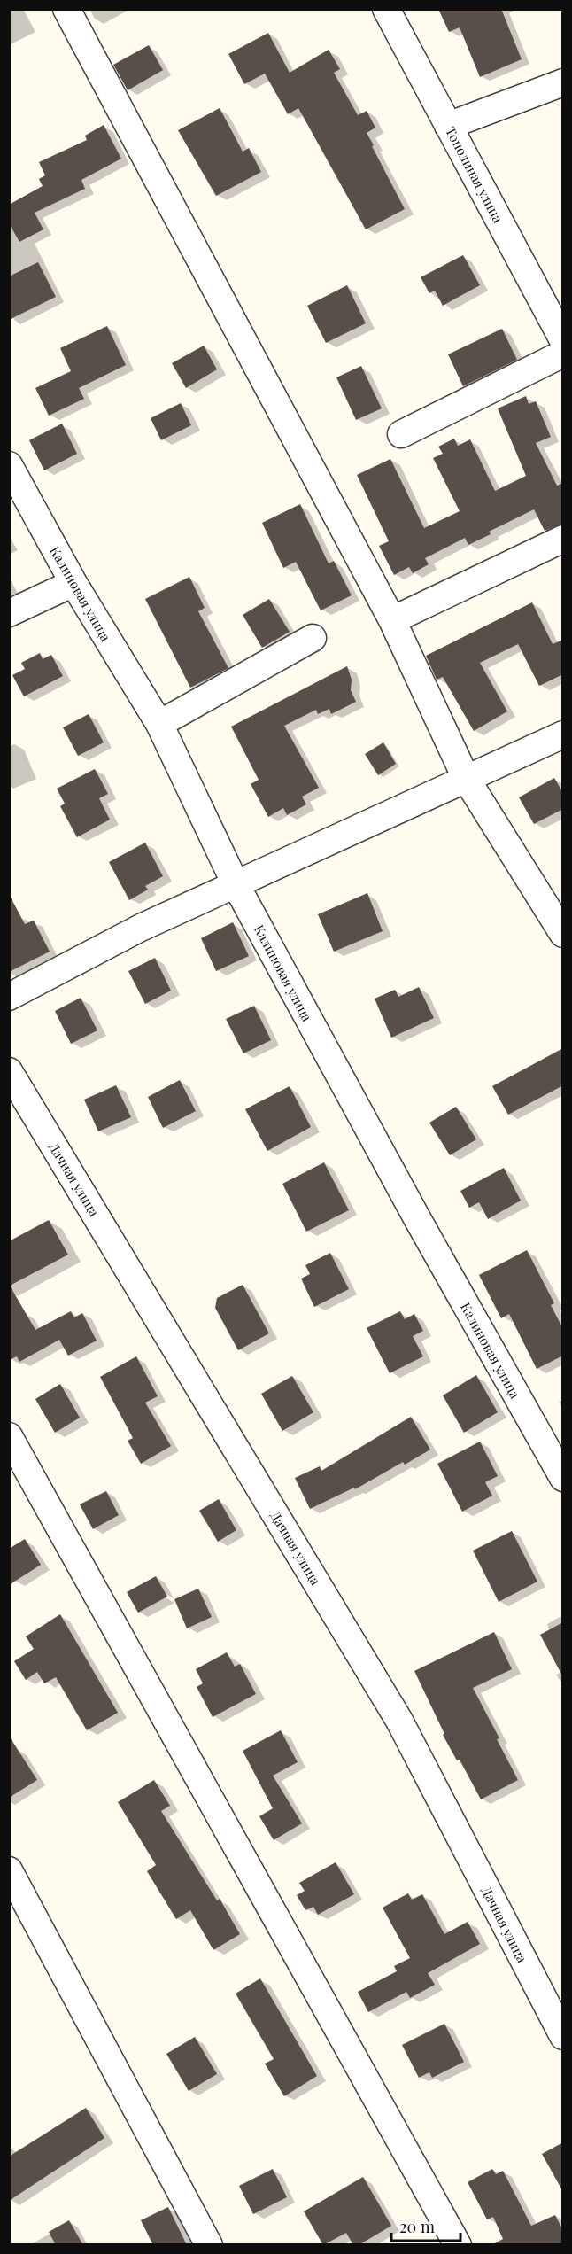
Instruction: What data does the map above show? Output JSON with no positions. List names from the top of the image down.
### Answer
{
  "streets": {
    "street": ["Тополиная улица", "Калиновая улица", "Дачная улица"]
  },
  "scale_bar": "20 m"
}
